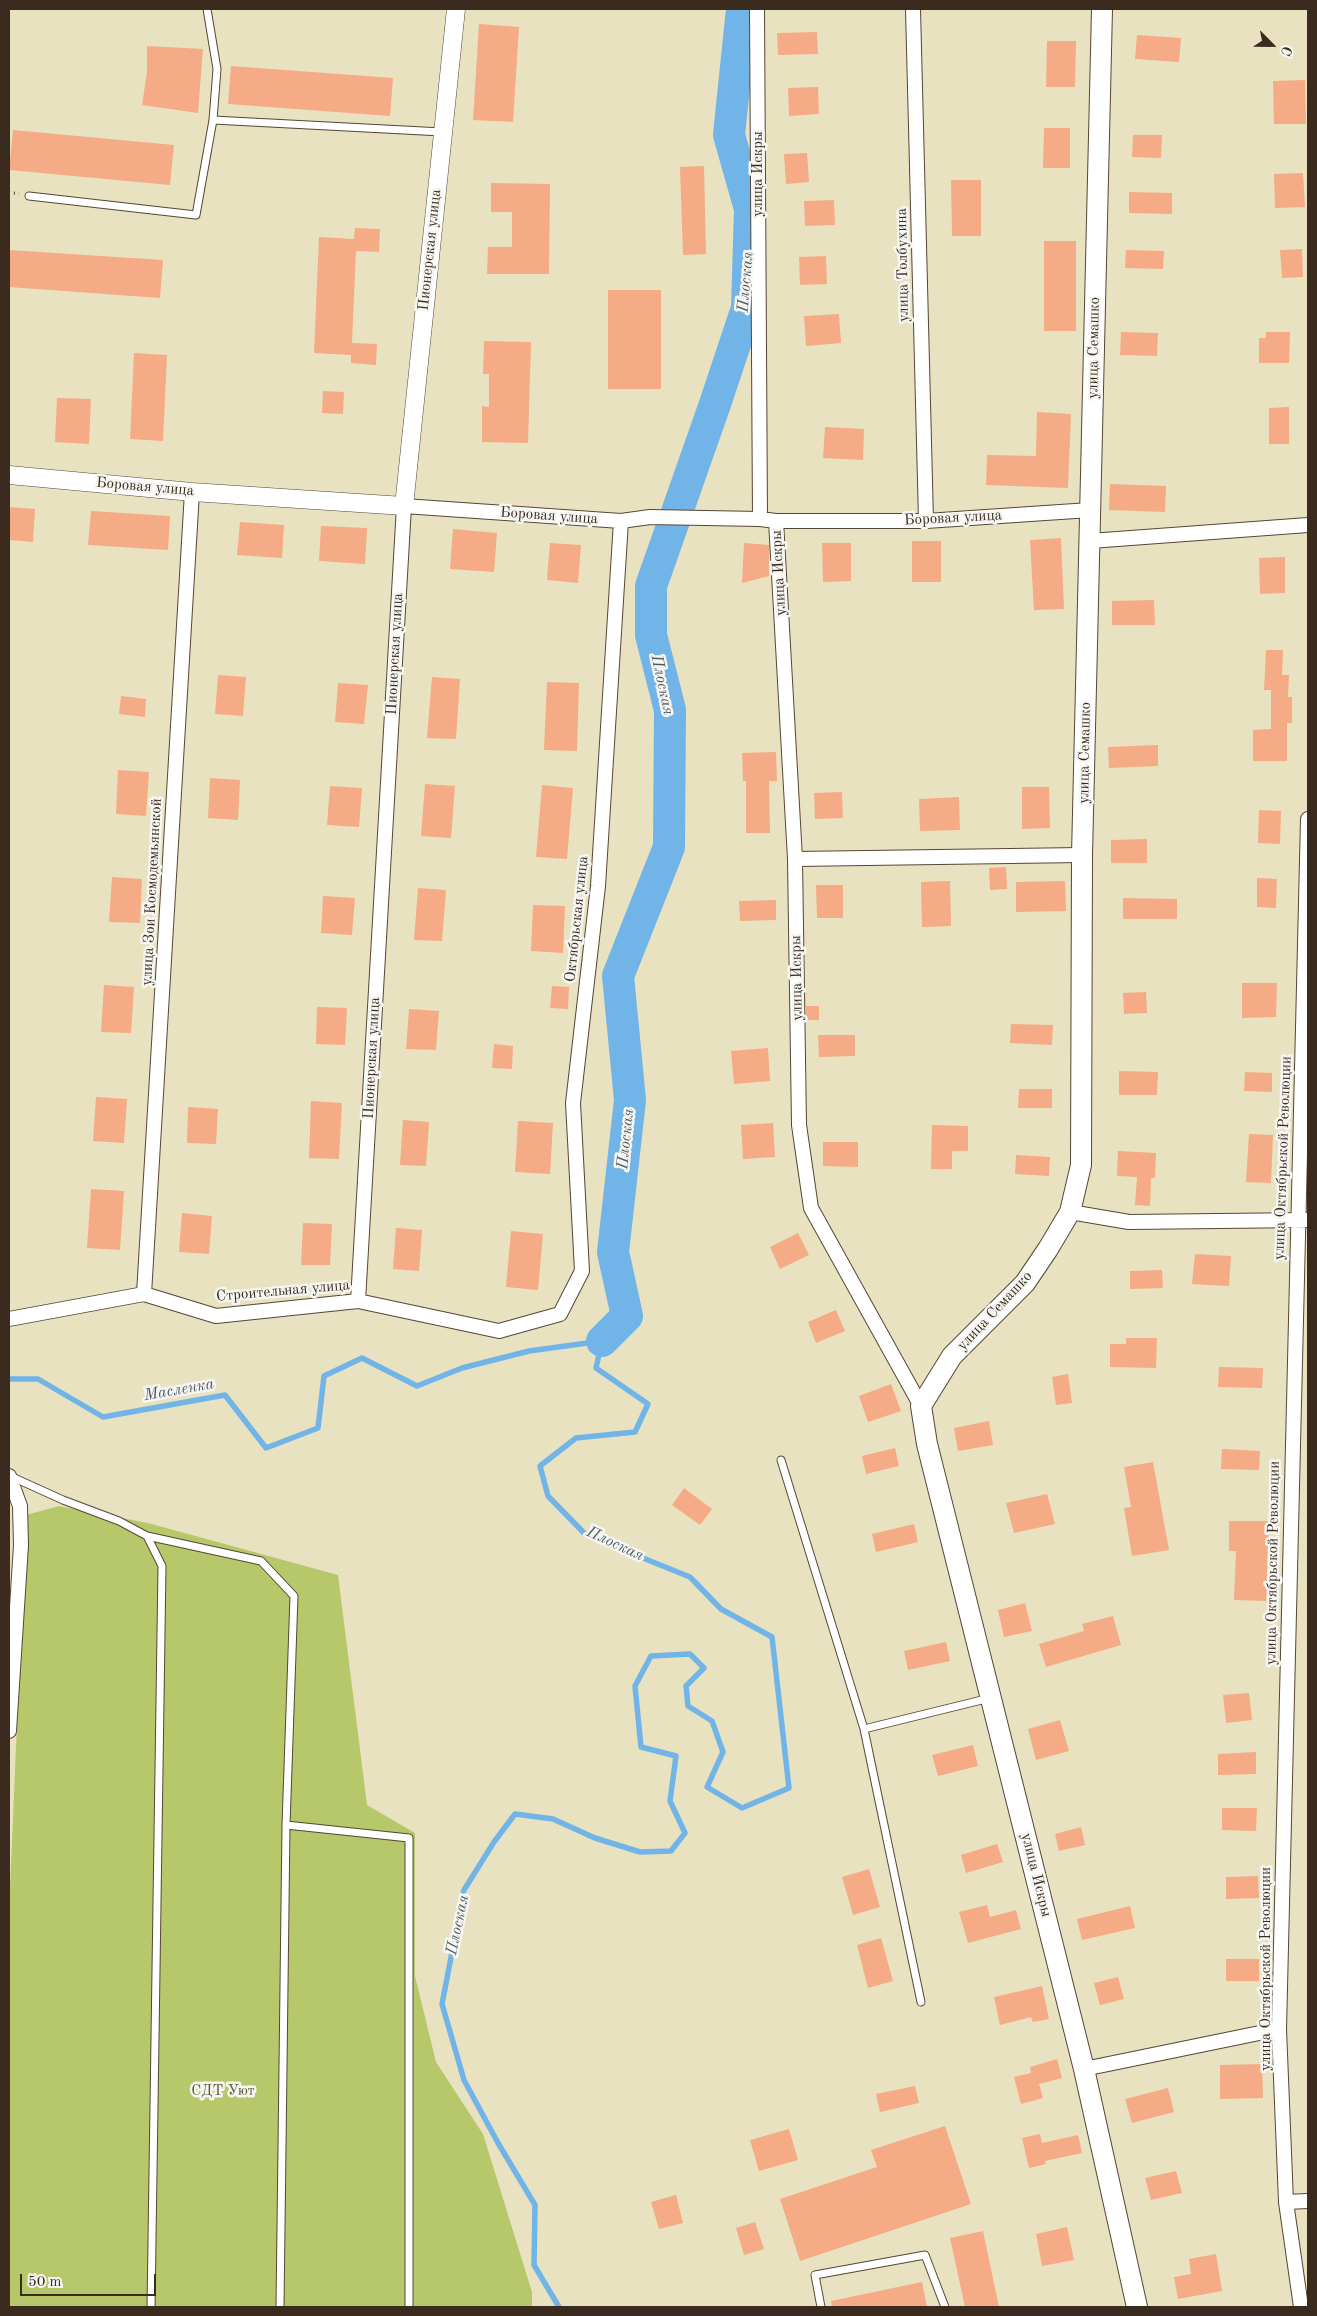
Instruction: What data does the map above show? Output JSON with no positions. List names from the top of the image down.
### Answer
{
  "streets": {
    "main road": ["улица Искры", "улица Семашко"],
    "street": [
      "Пионерская улица",
      "улица Толбухина",
      "Боровая улица",
      "улица Зои Космодемьянской",
      "Октябрьская улица",
      "улица Октябрьской Революции",
      "Строительная улица"
    ]
  },
  "crossings": [
    ["улица Искры", "улица Семашко"],
    ["улица Искры", "Боровая улица"],
    ["Пионерская улица", "Боровая улица"],
    ["Пионерская улица", "Строительная улица"],
    ["улица Толбухина", "Боровая улица"],
    ["улица Семашко", "Боровая улица"],
    ["Боровая улица", "улица Зои Космодемьянской"],
    ["Боровая улица", "Октябрьская улица"],
    ["улица Зои Космодемьянской", "Строительная улица"],
    ["Октябрьская улица", "Строительная улица"]
  ],
  "water": ["Плоская", "Масленка"],
  "parks": ["СДТ Уют"],
  "scale_bar": "50 m",
  "north": "bottom right"
}
